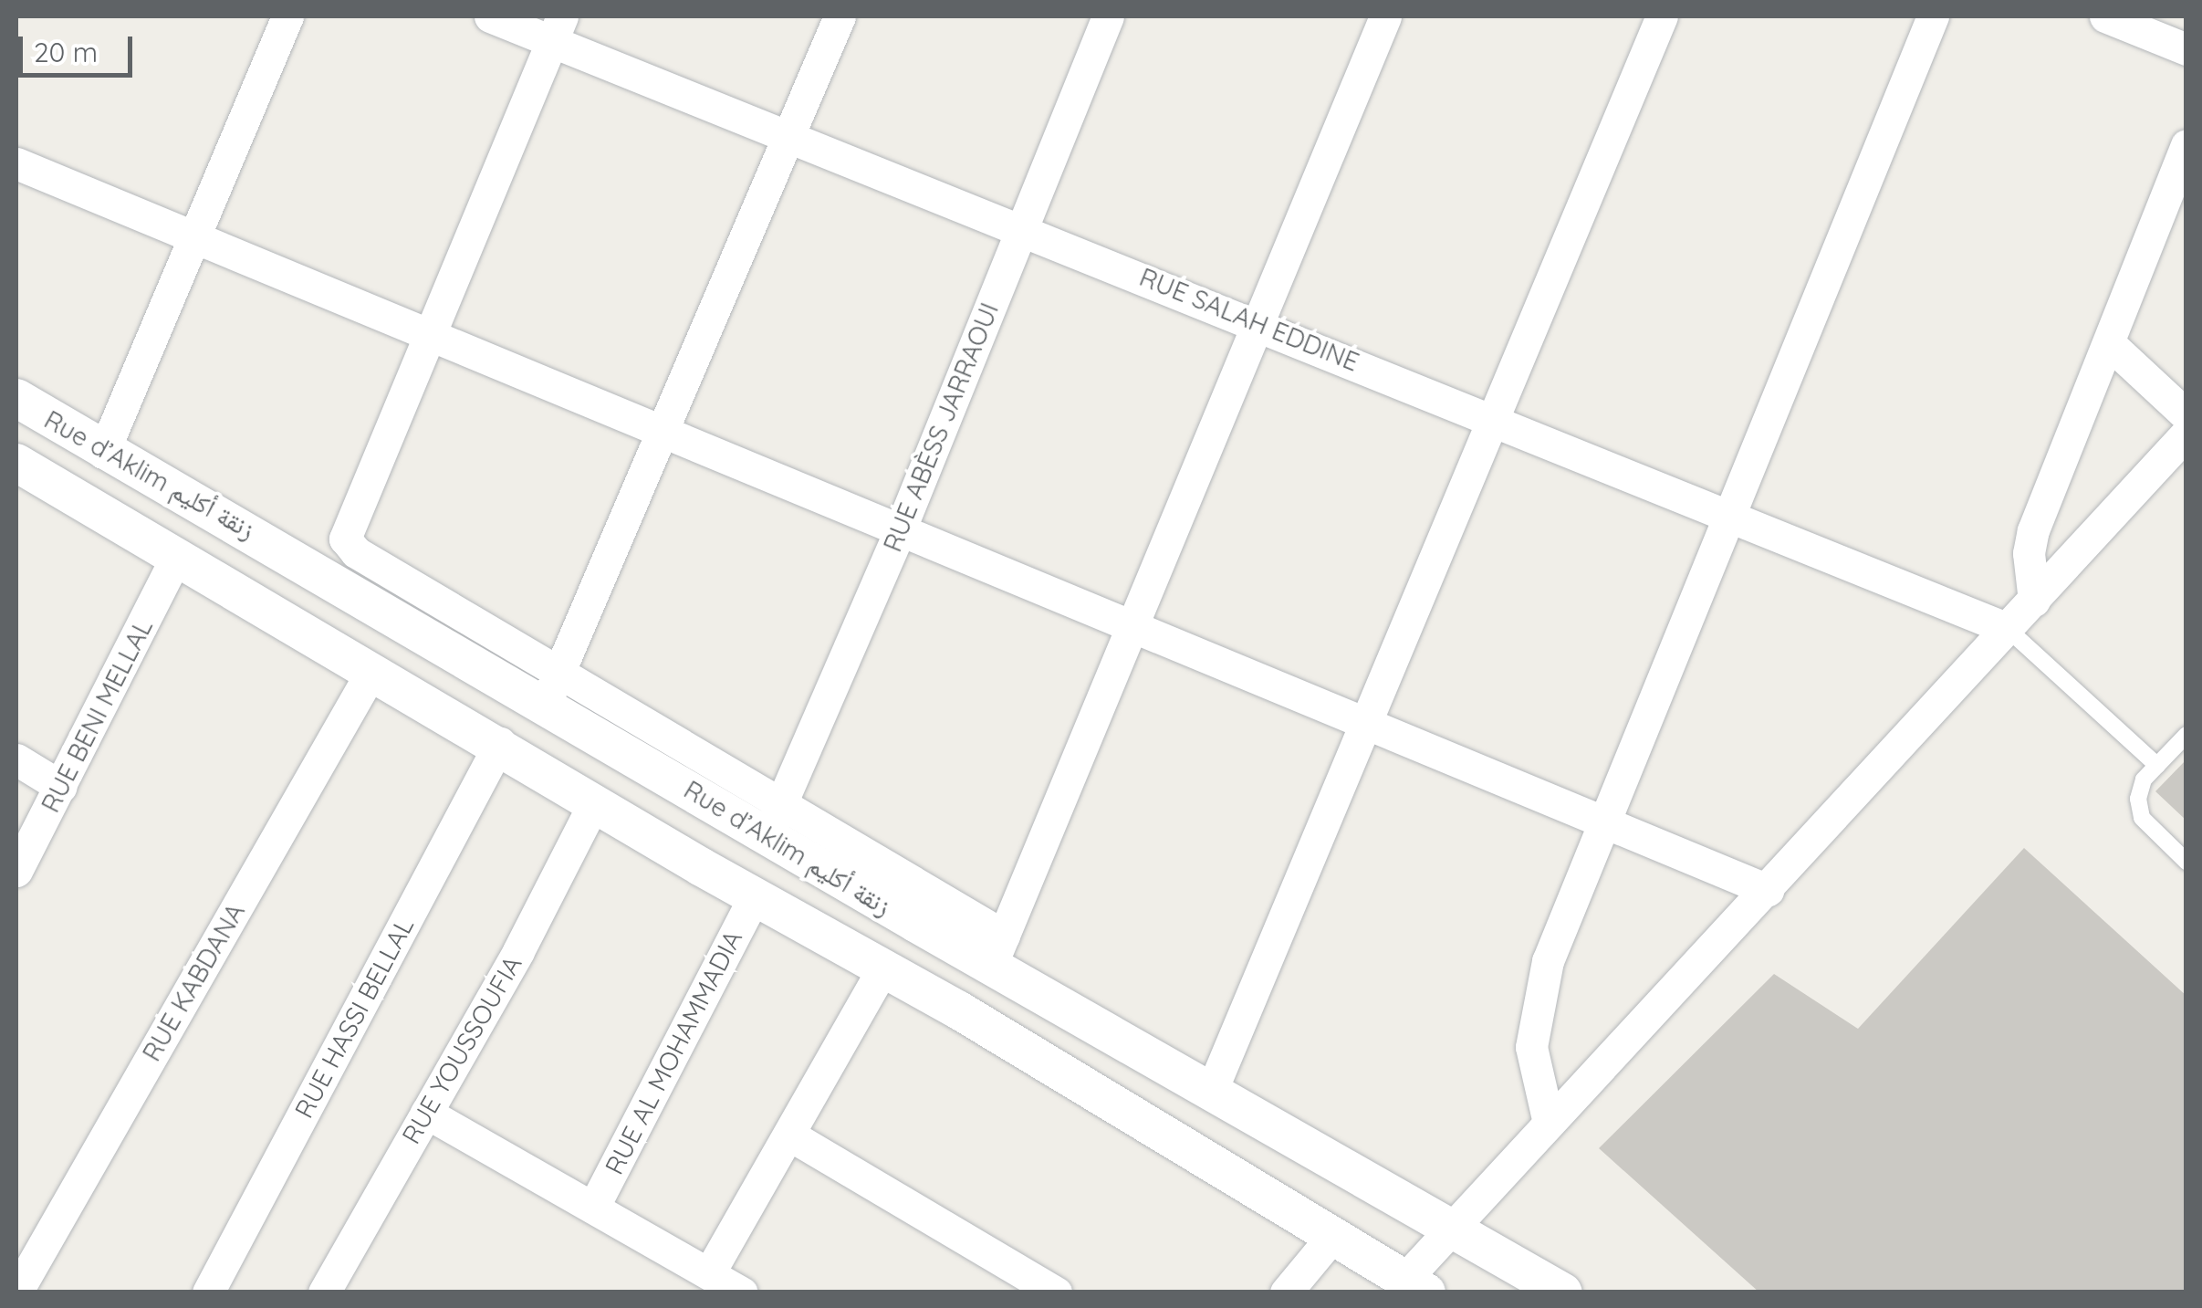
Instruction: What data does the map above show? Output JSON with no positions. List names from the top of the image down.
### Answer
{
  "streets": {
    "street": [
      "RUE SALAH EDDINE",
      "RUE ABÈSS JARRAOUI",
      "Rue d’Aklim زنقة أكليم",
      "RUE BENI MELLAL",
      "RUE KABDANA",
      "RUE HASSI BELLAL",
      "RUE YOUSSOUFIA",
      "RUE AL MOHAMMADIA"
    ]
  },
  "crossings": [
    ["RUE SALAH EDDINE", "RUE ABÈSS JARRAOUI"],
    ["RUE ABÈSS JARRAOUI", "Rue d’Aklim زنقة أكليم"]
  ],
  "scale_bar": "20 m"
}
